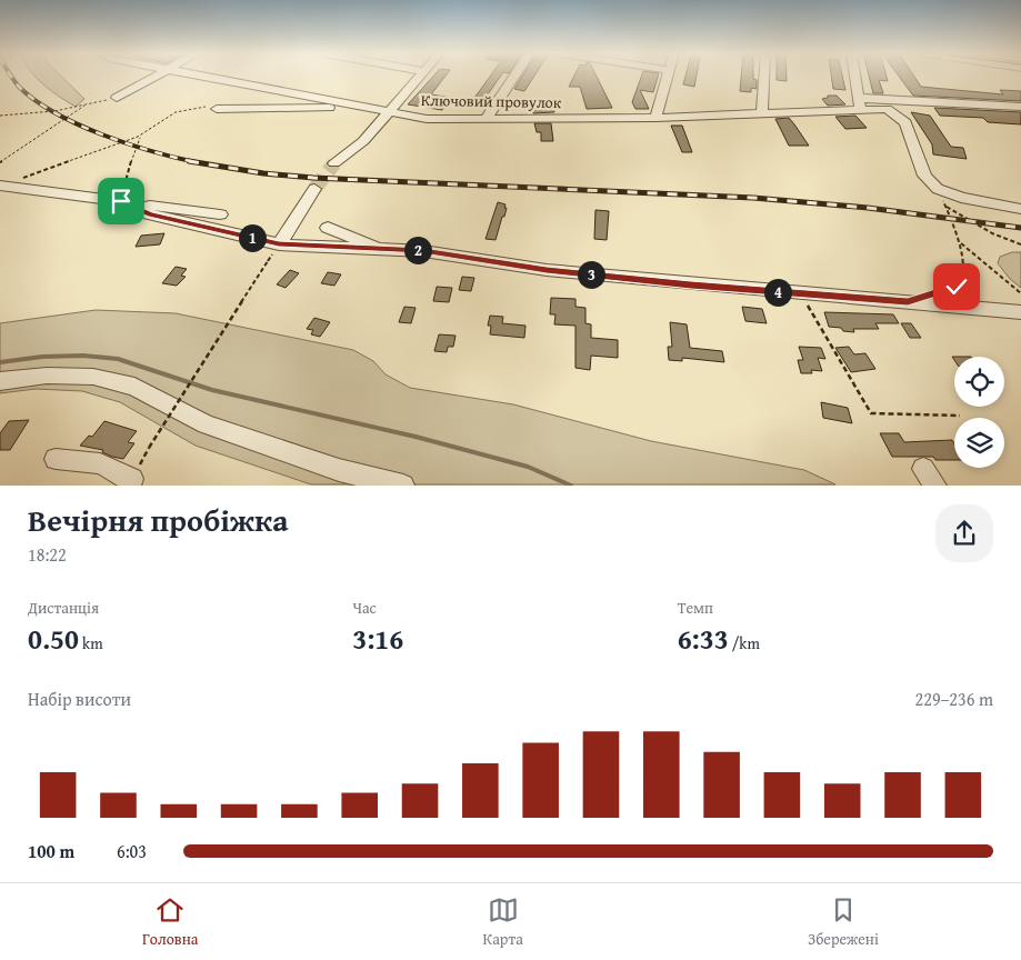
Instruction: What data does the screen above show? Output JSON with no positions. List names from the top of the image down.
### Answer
{
  "streets": {
    "street": ["Ключовий провулок"]
  },
  "page": {
    "pins": [
      "1",
      "2",
      "3",
      "4"
    ],
    "heading": ["Вечірня пробіжка", "18:22"],
    "stats": [
      ["Дистанція", "0.50 km"],
      ["Час", "3:16"],
      ["Темп", "6:33 /km"]
    ],
    "chart": ["Набір висоти", "229–236 m"],
    "list": [
      {
        "name": "100 m",
        "note": "6:03"
      }
    ],
    "tabs": ["Головна", "Карта", "Збережені"]
  }
}
